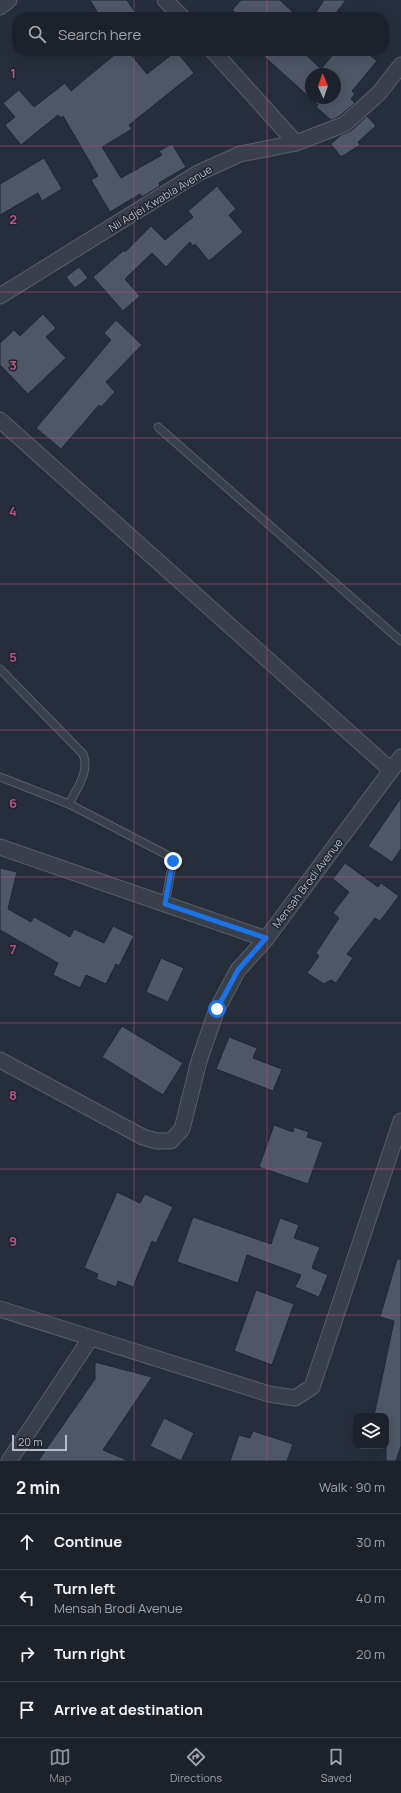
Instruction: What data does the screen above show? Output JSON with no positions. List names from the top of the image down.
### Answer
{
  "streets": {
    "street": ["Nii Adjei Kwabla Avenue", "Mensah Brodi Avenue"]
  },
  "scale_bar": "20 m",
  "north": "top",
  "page": {
    "search": "Search here",
    "scale": "20 m",
    "heading": ["2 min", "Walk · 90 m"],
    "list": [
      ["Continue", "30 m"],
      ["Turn left", "Mensah Brodi Avenue", "40 m"],
      ["Turn right", "20 m"],
      "Arrive at destination"
    ],
    "nav": ["Map", "Directions", "Saved"]
  },
  "grid": {
    "rows": [
      "1",
      "2",
      "3",
      "4",
      "5",
      "6",
      "7",
      "8",
      "9"
    ]
  }
}
